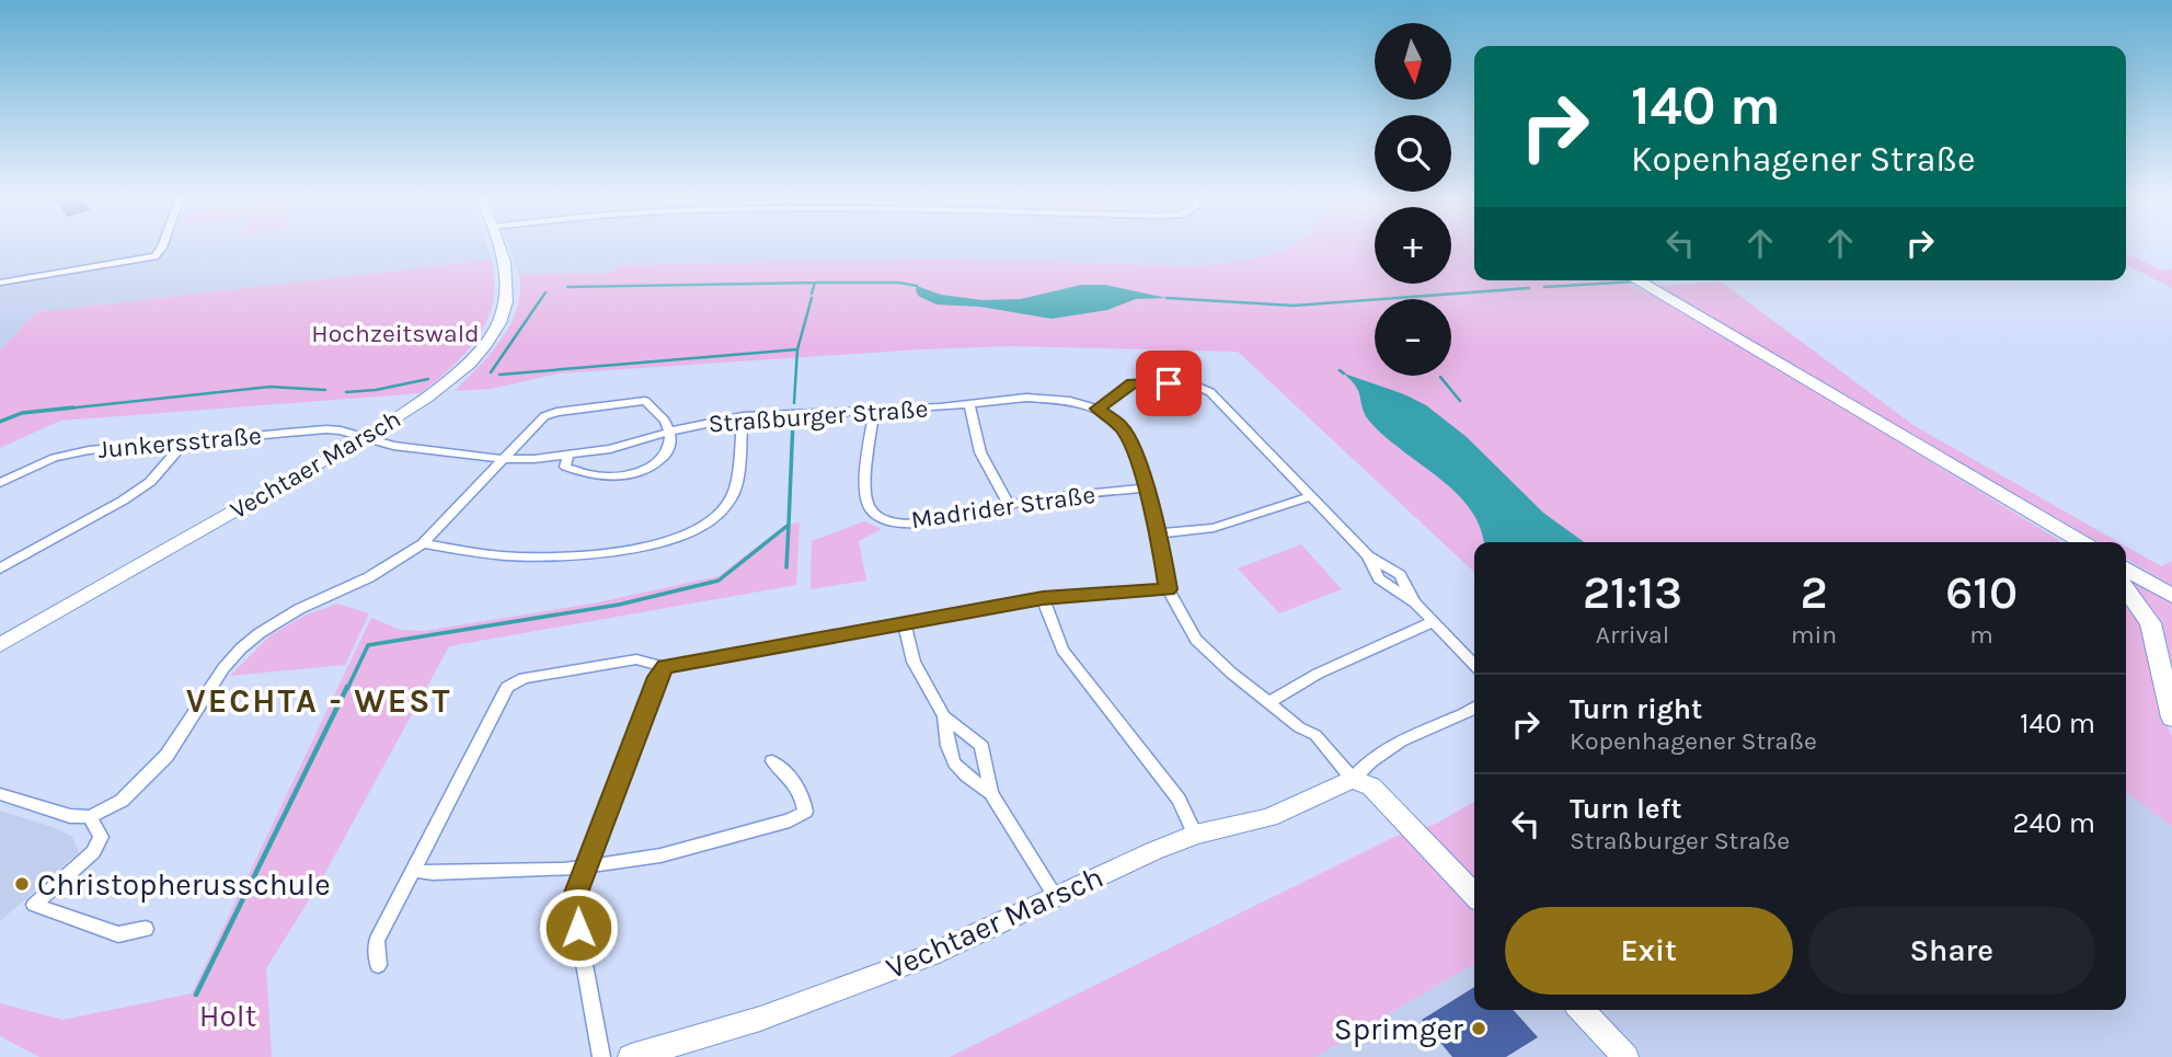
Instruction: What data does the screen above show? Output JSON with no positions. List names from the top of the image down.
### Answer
{
  "streets": {
    "street": [
      "Straßburger Straße",
      "Junkersstraße",
      "Vechtaer Marsch",
      "Madrider Straße"
    ]
  },
  "crossings": [
    ["Straßburger Straße", "Junkersstraße"],
    ["Straßburger Straße", "Vechtaer Marsch"],
    ["Straßburger Straße", "Madrider Straße"],
    ["Junkersstraße", "Vechtaer Marsch"]
  ],
  "districts": ["VECHTA - WEST"],
  "parks": ["Hochzeitswald", "Holt"],
  "places": ["Christopherusschule", "Sprimger"],
  "north": "bottom",
  "page": {
    "map_buttons": ["+", "−"],
    "turn": ["140 m", "Kopenhagener Straße"],
    "eta": [
      "21:13",
      "Arrival",
      "2",
      "min",
      "610",
      "m"
    ],
    "list": [
      {
        "name": "Turn right",
        "note": "Kopenhagener Straße",
        "value": "140 m"
      },
      {
        "name": "Turn left",
        "note": "Straßburger Straße",
        "value": "240 m"
      }
    ],
    "buttons": ["Exit", "Share"]
  }
}
